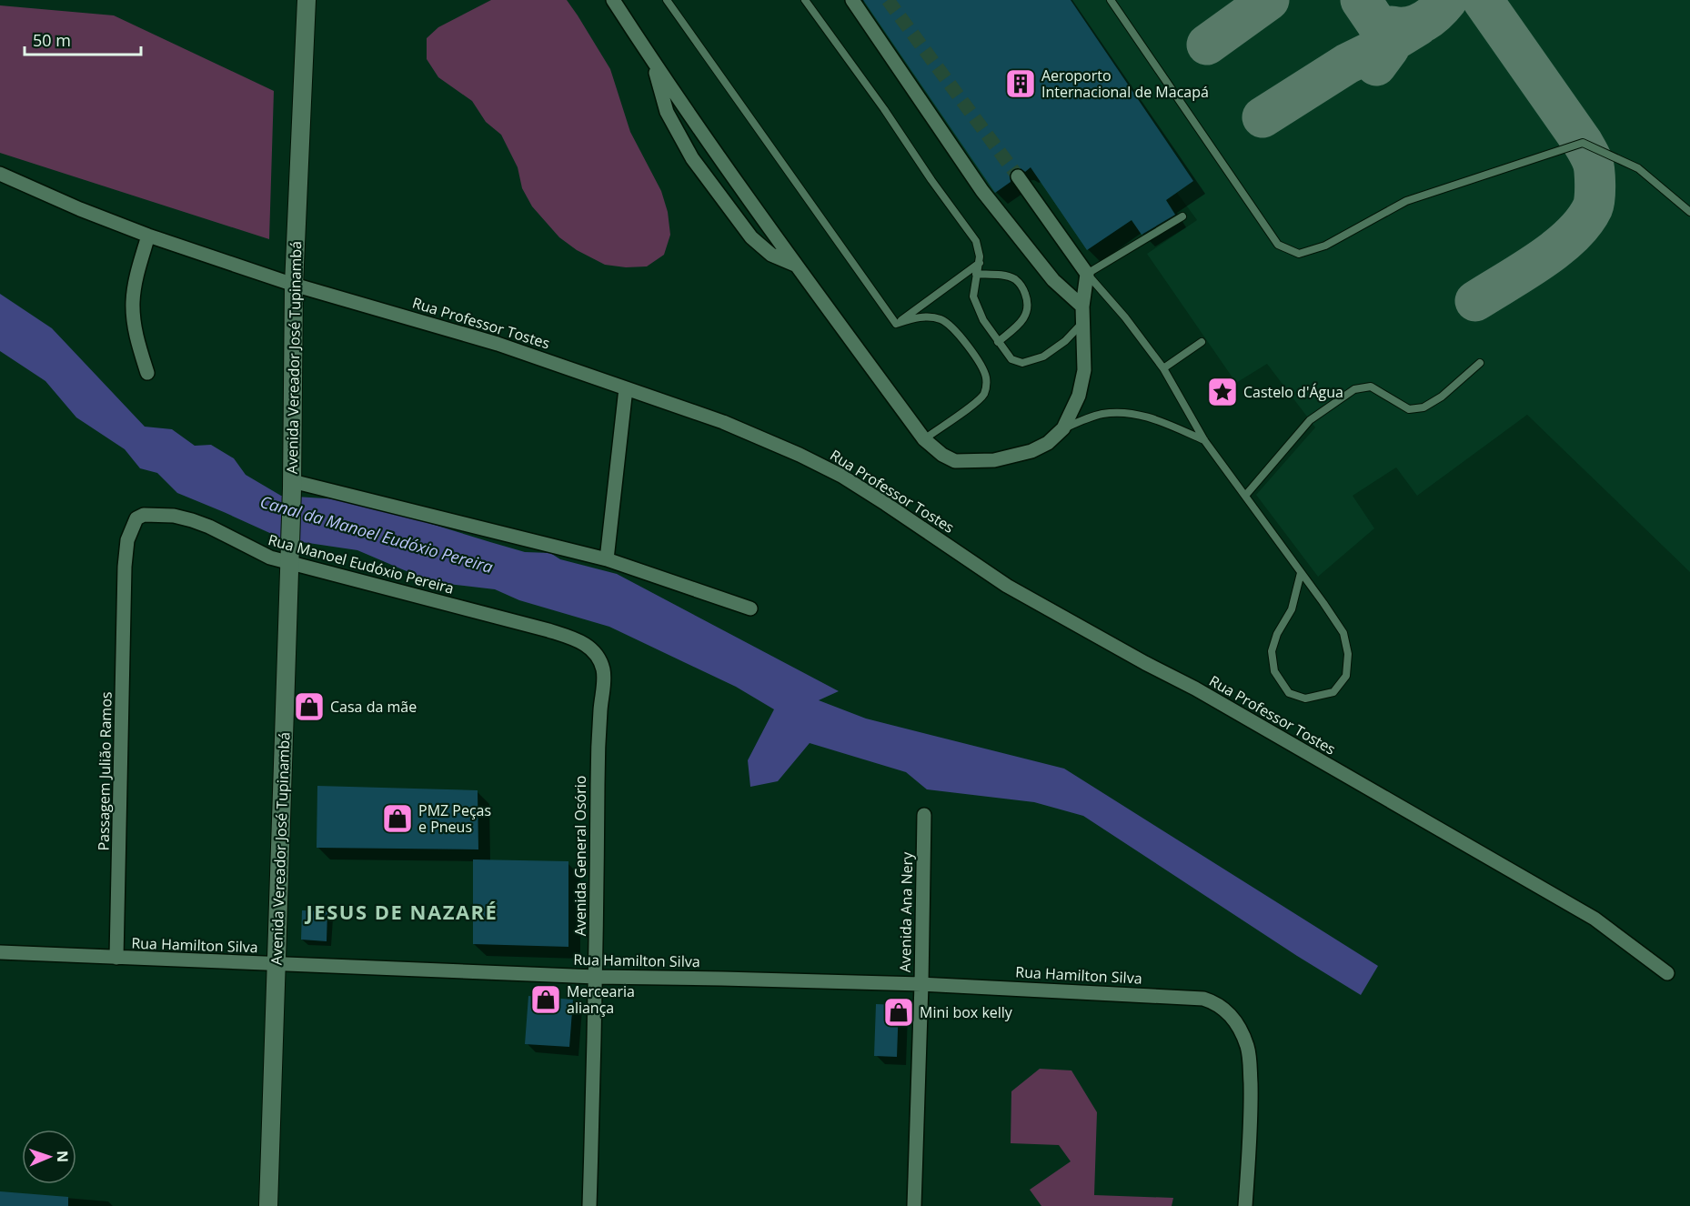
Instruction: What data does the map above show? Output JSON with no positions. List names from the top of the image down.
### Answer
{
  "streets": {
    "street": [
      "Rua Professor Tostes",
      "Avenida Vereador José Tupinambá",
      "Rua Manoel Eudóxio Pereira",
      "Passagem Julião Ramos",
      "Avenida General Osório",
      "Avenida Ana Nery",
      "Rua Hamilton Silva"
    ]
  },
  "crossings": [
    ["Rua Professor Tostes", "Avenida Vereador José Tupinambá"],
    ["Avenida Vereador José Tupinambá", "Rua Manoel Eudóxio Pereira"],
    ["Avenida Vereador José Tupinambá", "Rua Hamilton Silva"],
    ["Rua Manoel Eudóxio Pereira", "Passagem Julião Ramos"],
    ["Rua Manoel Eudóxio Pereira", "Avenida General Osório"],
    ["Passagem Julião Ramos", "Rua Hamilton Silva"],
    ["Avenida General Osório", "Rua Hamilton Silva"],
    ["Avenida Ana Nery", "Rua Hamilton Silva"]
  ],
  "districts": ["JESUS DE NAZARÉ"],
  "water": ["Canal da Manoel Eudóxio Pereira"],
  "places": {
    "building": ["Aeroporto Internacional de Macapá"],
    "place": ["Castelo d'Água"],
    "shop": [
      "Casa da mãe",
      "PMZ Peças e Pneus",
      "Mercearia aliança",
      "Mini box kelly"
    ]
  },
  "scale_bar": "50 m",
  "north": "right"
}
